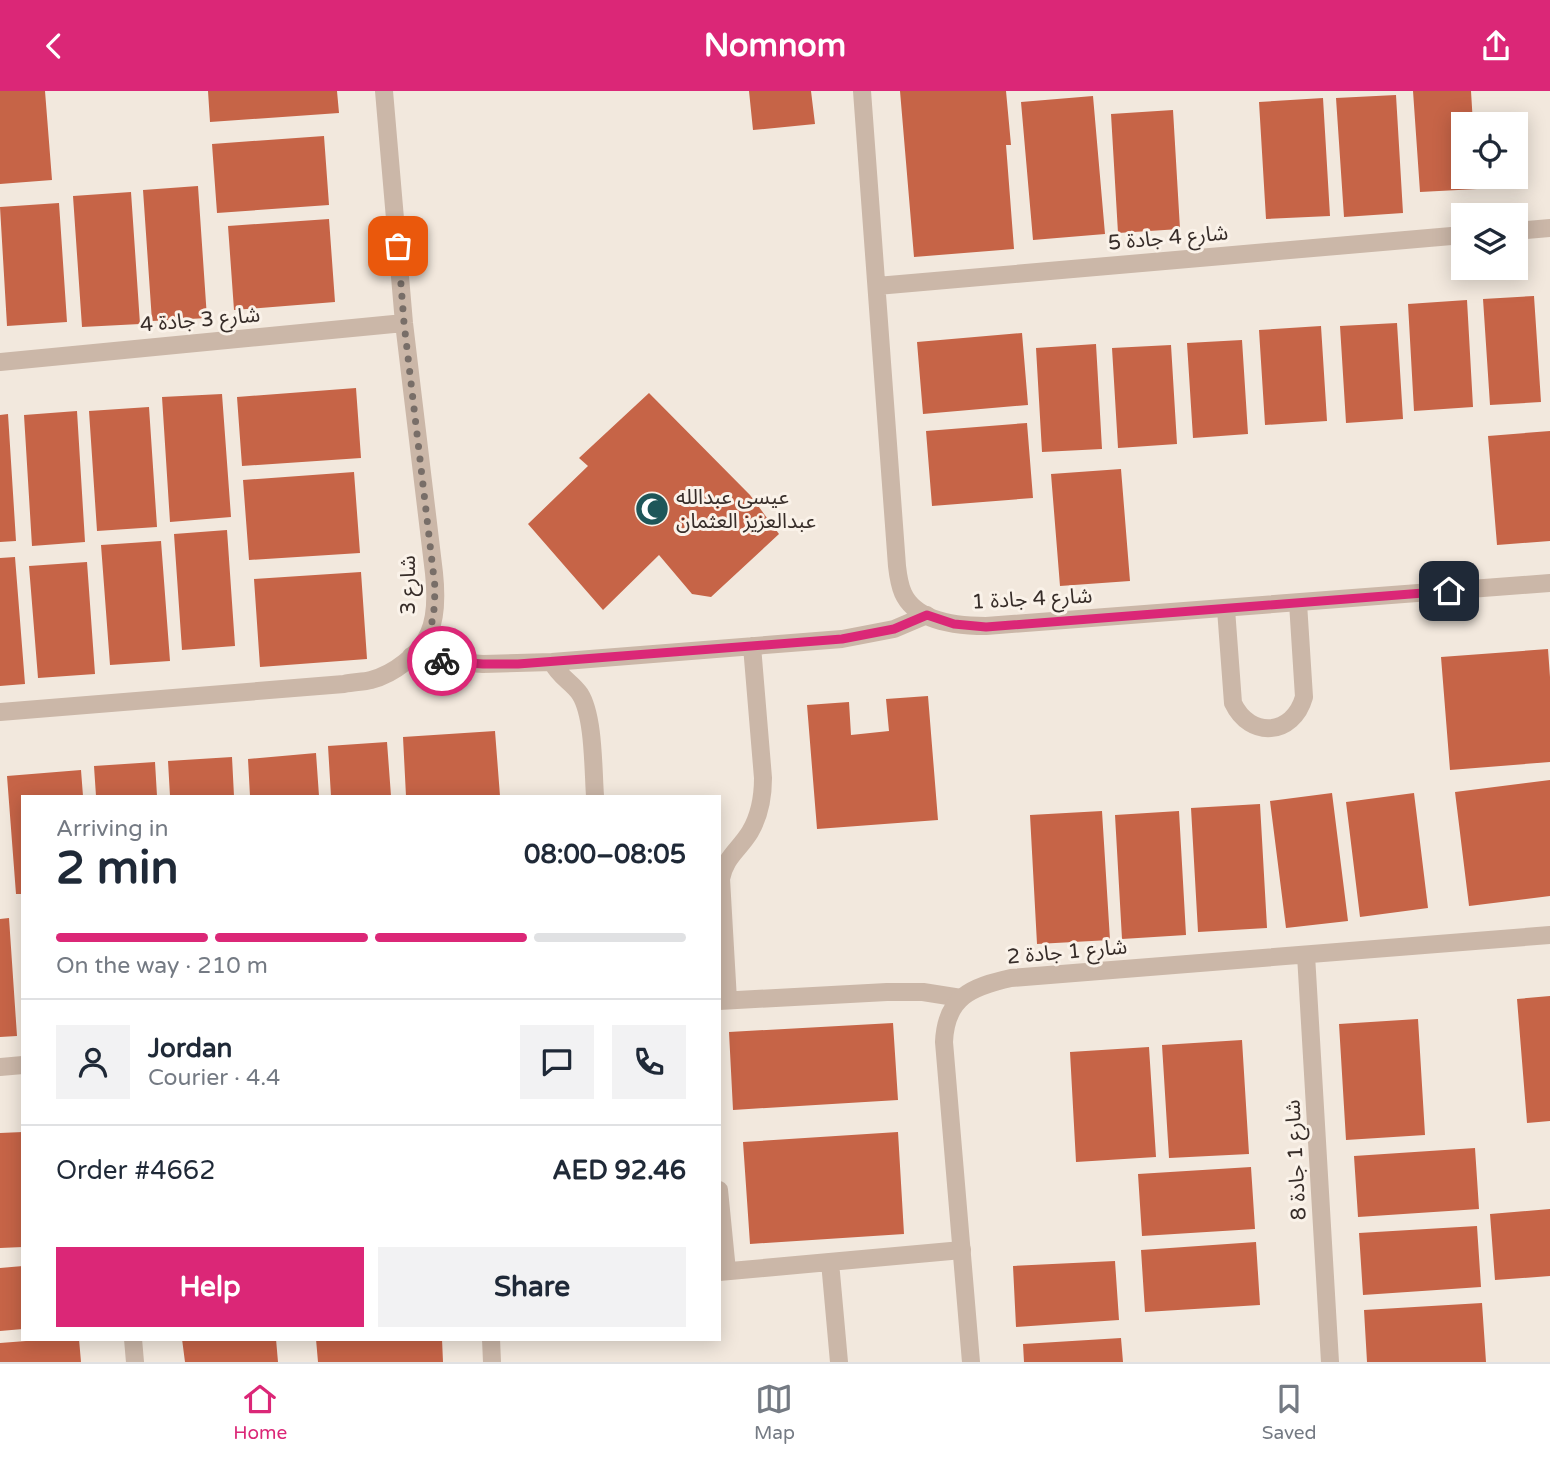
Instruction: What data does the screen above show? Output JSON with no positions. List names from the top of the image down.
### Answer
{
  "streets": {
    "street": [
      "شارع 4 جادة 5",
      "شارع 3 جادة 4",
      "شارع 3",
      "شارع 4 جادة 1",
      "شارع 1 جادة 2",
      "شارع 1 جادة 8"
    ]
  },
  "crossings": [
    ["شارع 4 جادة 5", "شارع 4 جادة 1"],
    ["شارع 3 جادة 4", "شارع 3"],
    ["شارع 1 جادة 2", "شارع 1 جادة 8"]
  ],
  "places": {
    "mosque": ["عيسى عبدالله عبدالعزيز العثمان"]
  },
  "page": {
    "header": "Nomnom",
    "heading": ["2 min", "Arriving in", "08:00–08:05"],
    "panel": [
      "Jordan",
      "Courier · 4.4",
      "Order #4662",
      "AED 92.46"
    ],
    "bar": "On the way · 210 m",
    "buttons": ["Help", "Share"],
    "tabs": ["Home", "Map", "Saved"]
  }
}
